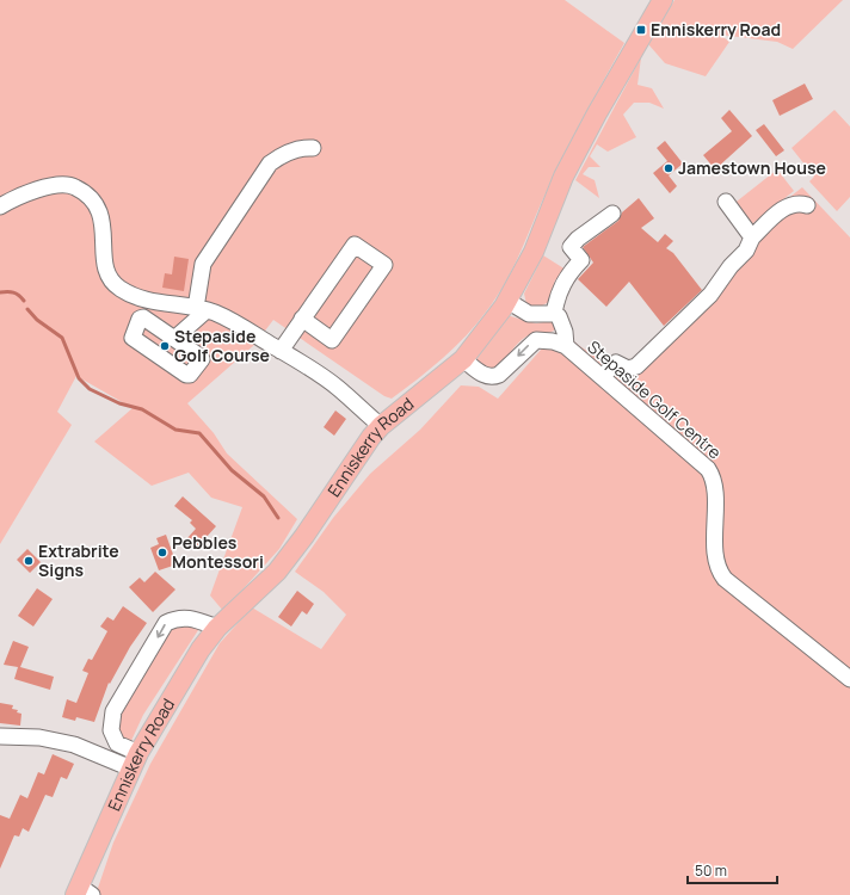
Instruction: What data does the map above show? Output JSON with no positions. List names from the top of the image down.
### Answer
{
  "streets": {
    "main road": ["Enniskerry Road"],
    "street": ["Stepaside Golf Centre"]
  },
  "places": {
    "transit": ["Enniskerry Road"],
    "other": [
      "Jamestown House",
      "Stepaside Golf Course",
      "Pebbles Montessori",
      "Extrabrite Signs"
    ]
  },
  "scale_bar": "50 m"
}
